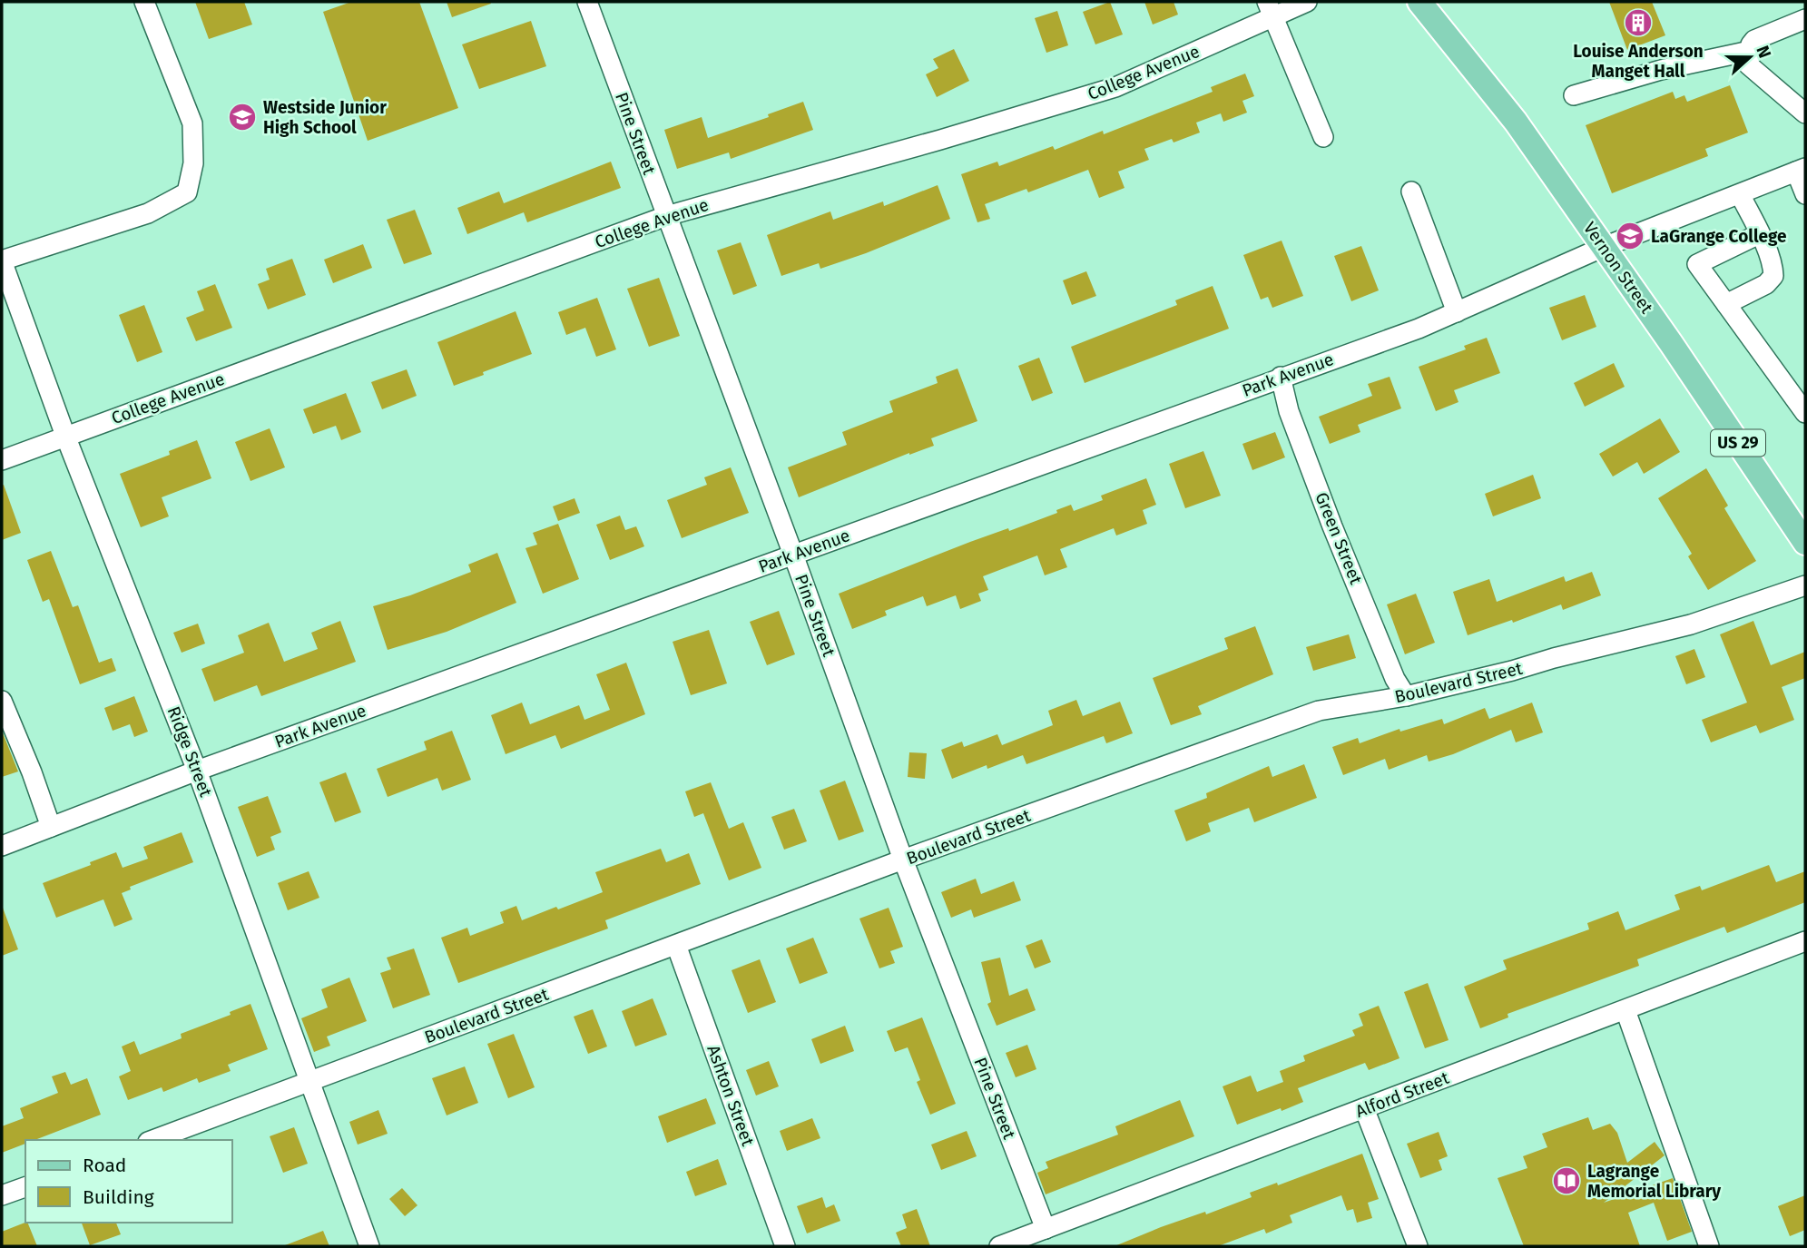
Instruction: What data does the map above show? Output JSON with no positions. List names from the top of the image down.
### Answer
{
  "streets": {
    "main road": ["Vernon Street", "US 29"],
    "street": [
      "College Avenue",
      "Pine Street",
      "Park Avenue",
      "Green Street",
      "Boulevard Street",
      "Ridge Street",
      "Alford Street",
      "Ashton Street"
    ]
  },
  "crossings": [
    ["College Avenue", "Pine Street"],
    ["College Avenue", "Ridge Street"],
    ["Pine Street", "Park Avenue"],
    ["Pine Street", "Boulevard Street"],
    ["Pine Street", "Alford Street"],
    ["Vernon Street", "Park Avenue"],
    ["Park Avenue", "Green Street"],
    ["Park Avenue", "Ridge Street"],
    ["Green Street", "Boulevard Street"],
    ["Boulevard Street", "Ridge Street"],
    ["Boulevard Street", "Ashton Street"]
  ],
  "places": {
    "building": ["Louise Anderson Manget Hall"],
    "school or university": ["Westside Junior High School", "LaGrange College"],
    "library": ["Lagrange Memorial Library"]
  },
  "legend": ["Road", "Building"],
  "north": "right"
}
